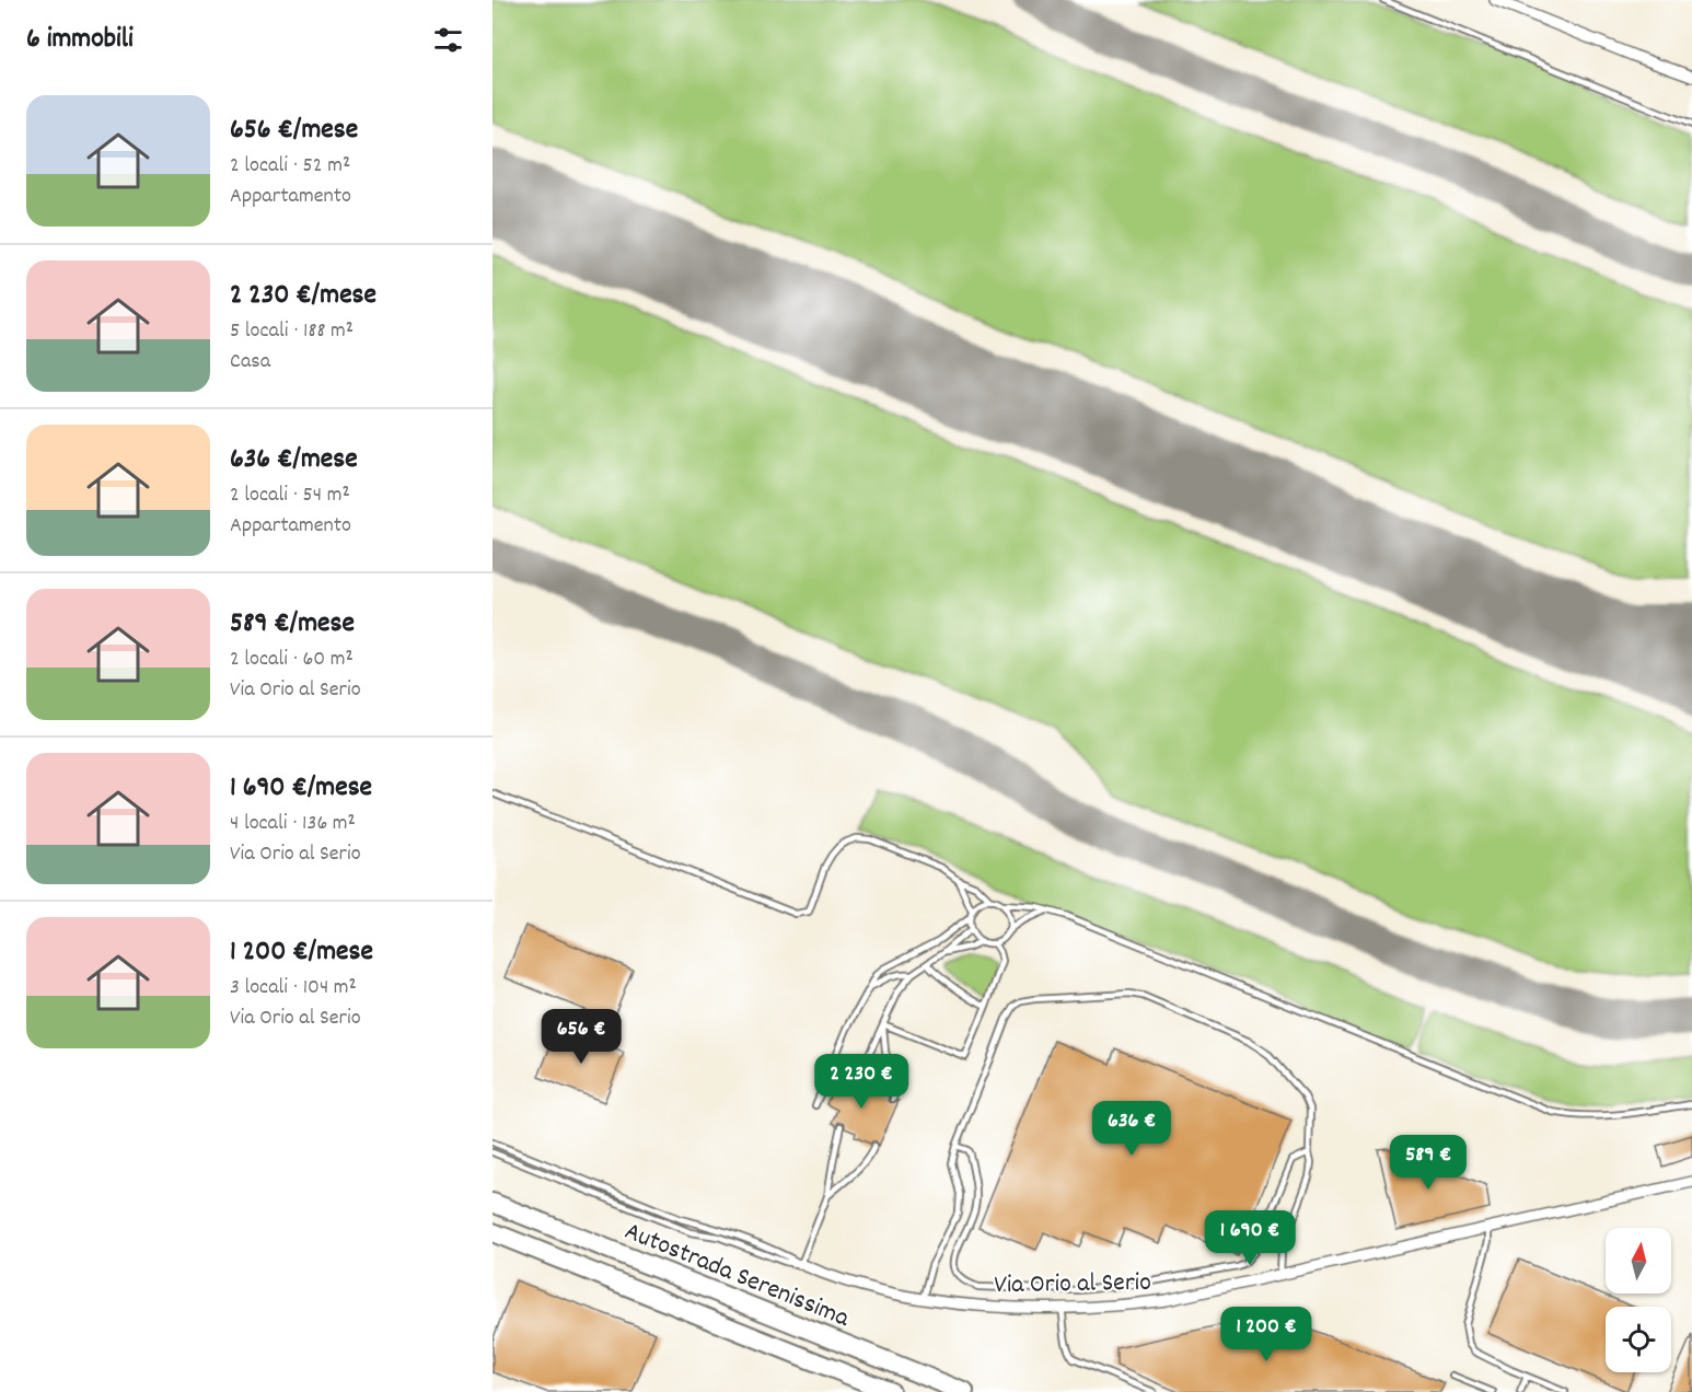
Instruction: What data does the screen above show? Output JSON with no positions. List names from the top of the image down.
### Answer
{
  "streets": {
    "highway": ["Autostrada Serenissima"],
    "street": ["Via Orio al Serio"]
  },
  "north": "top",
  "page": {
    "heading": "6 immobili",
    "list": [
      {
        "name": "656 €/mese",
        "note": "2 locali · 52 m² · Appartamento"
      },
      {
        "name": "2 230 €/mese",
        "note": "5 locali · 188 m² · Casa"
      },
      {
        "name": "636 €/mese",
        "note": "2 locali · 54 m² · Appartamento"
      },
      {
        "name": "589 €/mese",
        "note": "2 locali · 60 m² · Via Orio al Serio"
      },
      {
        "name": "1 690 €/mese",
        "note": "4 locali · 136 m² · Via Orio al Serio"
      },
      {
        "name": "1 200 €/mese",
        "note": "3 locali · 104 m² · Via Orio al Serio"
      }
    ],
    "price": [
      "656 €",
      "2 230 €",
      "636 €",
      "589 €",
      "1 690 €",
      "1 200 €"
    ]
  }
}
